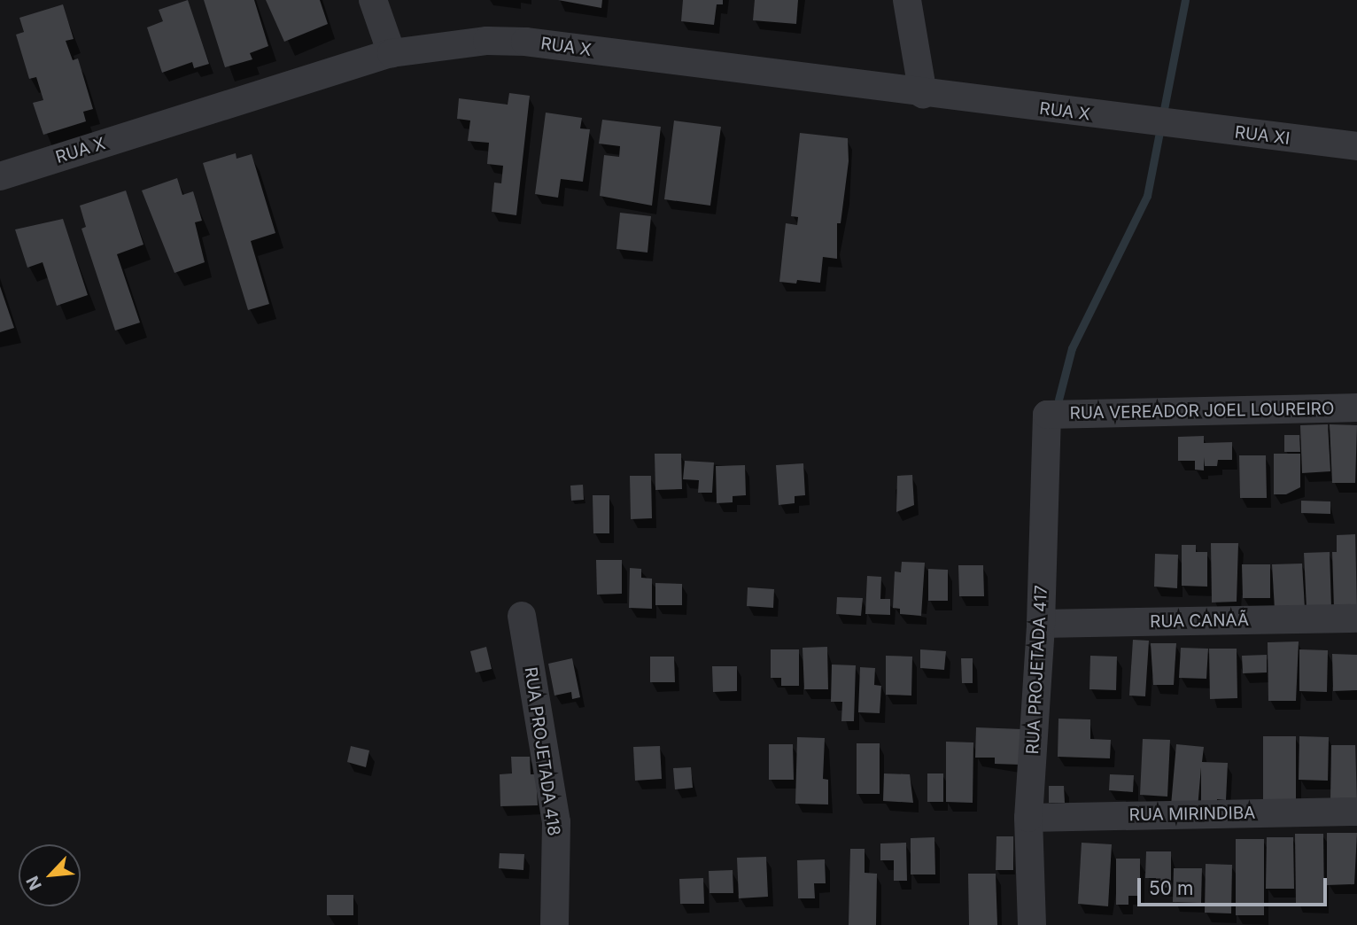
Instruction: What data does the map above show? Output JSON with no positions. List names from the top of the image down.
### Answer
{
  "streets": {
    "street": [
      "RUA X",
      "RUA XI",
      "RUA VEREADOR JOEL LOUREIRO",
      "RUA CANAÃ",
      "RUA PROJETADA 417",
      "RUA PROJETADA 418",
      "RUA MIRINDIBA"
    ]
  },
  "crossings": [
    ["RUA X", "RUA XI"],
    ["RUA VEREADOR JOEL LOUREIRO", "RUA PROJETADA 417"],
    ["RUA CANAÃ", "RUA PROJETADA 417"],
    ["RUA PROJETADA 417", "RUA MIRINDIBA"]
  ],
  "scale_bar": "50 m",
  "north": "bottom left"
}
